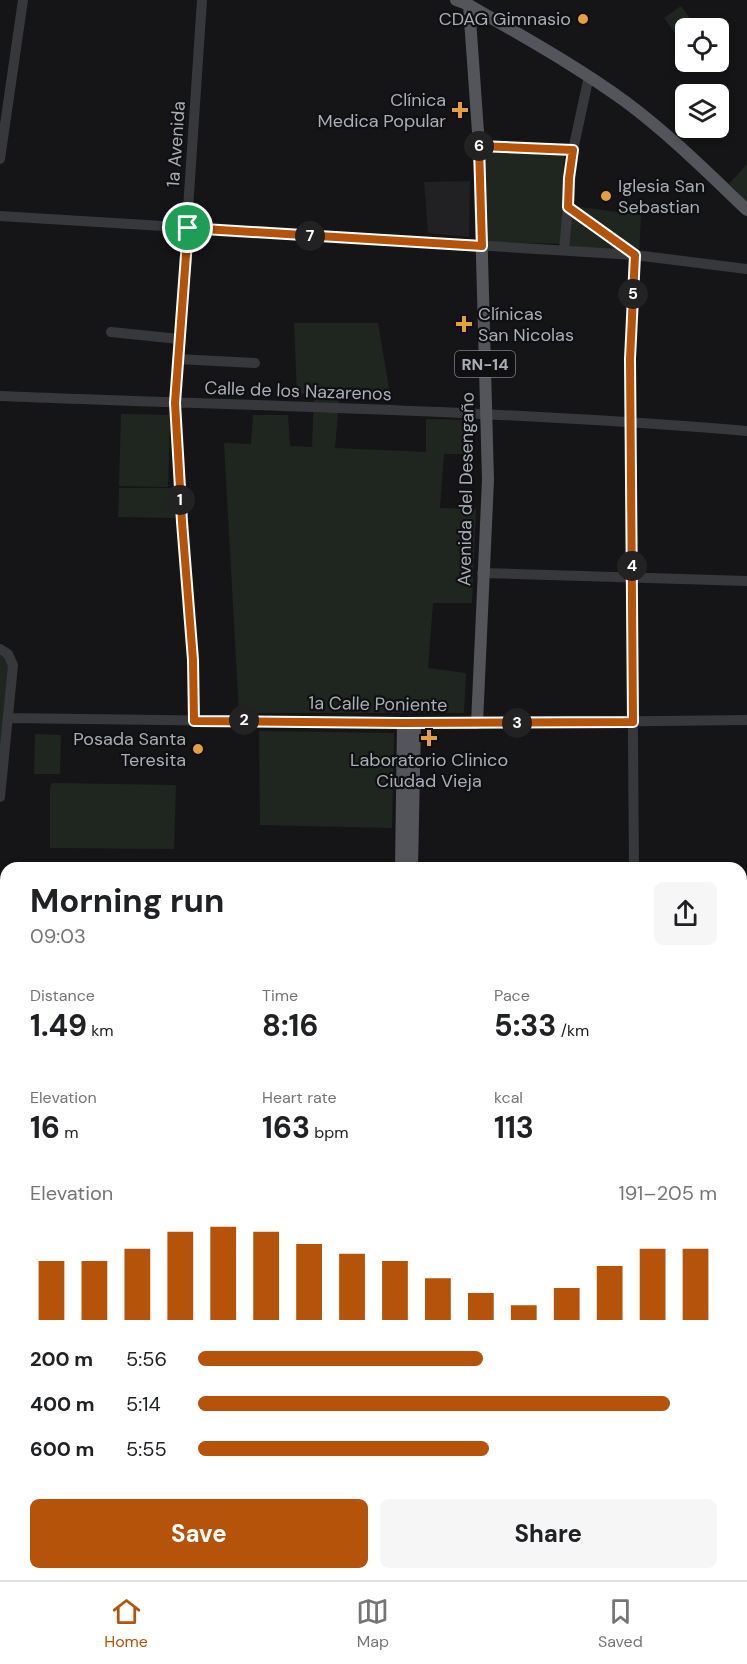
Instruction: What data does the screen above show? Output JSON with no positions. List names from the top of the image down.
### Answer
{
  "streets": {
    "main road": ["RN-14", "Avenida del Desengaño", "1a Calle Poniente"],
    "street": ["1a Avenida", "Calle de los Nazarenos"]
  },
  "crossings": [
    ["1a Avenida", "Calle de los Nazarenos"],
    ["1a Avenida", "1a Calle Poniente"],
    ["Calle de los Nazarenos", "Avenida del Desengaño"],
    ["Avenida del Desengaño", "1a Calle Poniente"]
  ],
  "places": {
    "other": ["CDAG Gimnasio", "Iglesia San Sebastian", "Posada Santa Teresita"],
    "health": ["Clínica Medica Popular", "Clínicas San Nicolas", "Laboratorio Clinico Ciudad Vieja"]
  },
  "page": {
    "pins": [
      "6",
      "7",
      "5",
      "1",
      "4",
      "2",
      "3"
    ],
    "heading": ["Morning run", "09:03"],
    "stats": [
      ["Distance", "1.49 km"],
      ["Time", "8:16"],
      ["Pace", "5:33 /km"],
      ["Elevation", "16 m"],
      ["Heart rate", "163 bpm"],
      ["kcal", "113"]
    ],
    "chart": ["Elevation", "191–205 m"],
    "list": [
      {
        "name": "200 m",
        "note": "5:56"
      },
      {
        "name": "400 m",
        "note": "5:14"
      },
      {
        "name": "600 m",
        "note": "5:55"
      }
    ],
    "buttons": ["Save", "Share"],
    "tabs": ["Home", "Map", "Saved"]
  }
}
